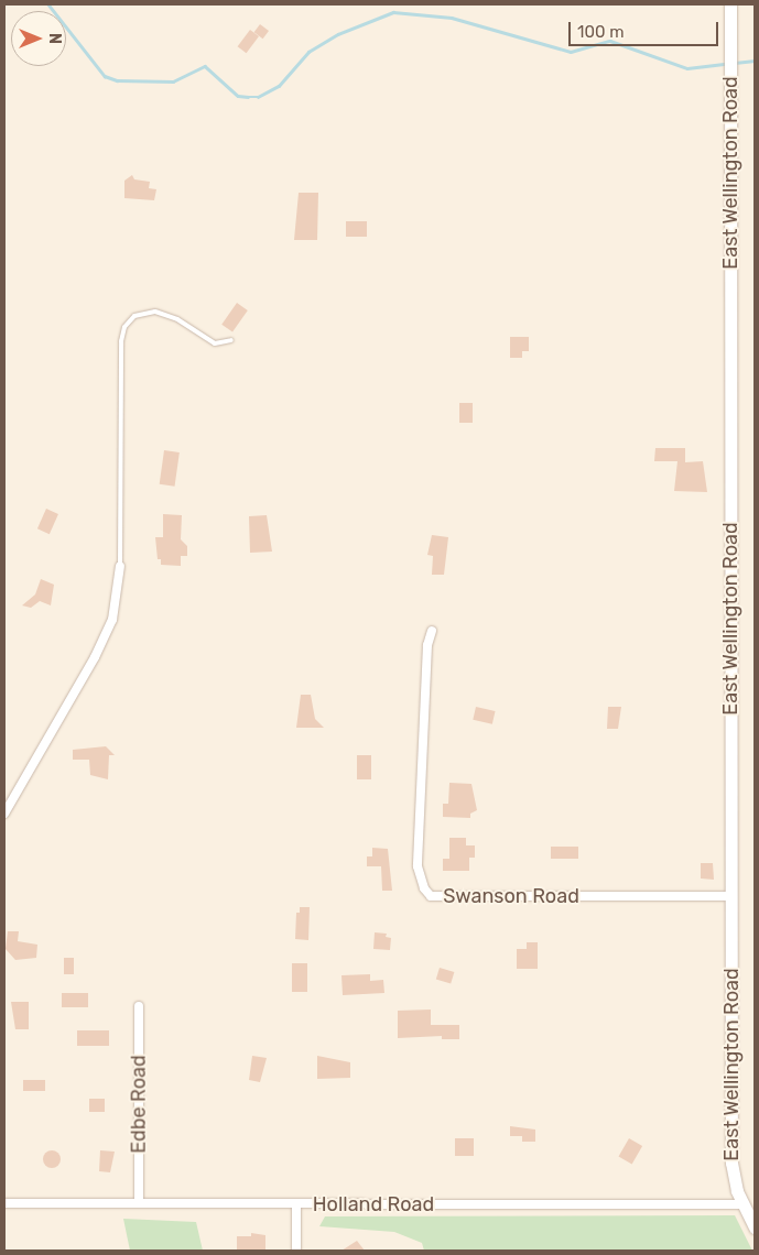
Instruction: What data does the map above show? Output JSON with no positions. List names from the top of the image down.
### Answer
{
  "streets": {
    "street": [
      "East Wellington Road",
      "Swanson Road",
      "Edbe Road",
      "Holland Road"
    ]
  },
  "crossings": [
    ["East Wellington Road", "Swanson Road"],
    ["East Wellington Road", "Holland Road"],
    ["Edbe Road", "Holland Road"]
  ],
  "scale_bar": "100 m",
  "north": "right"
}
